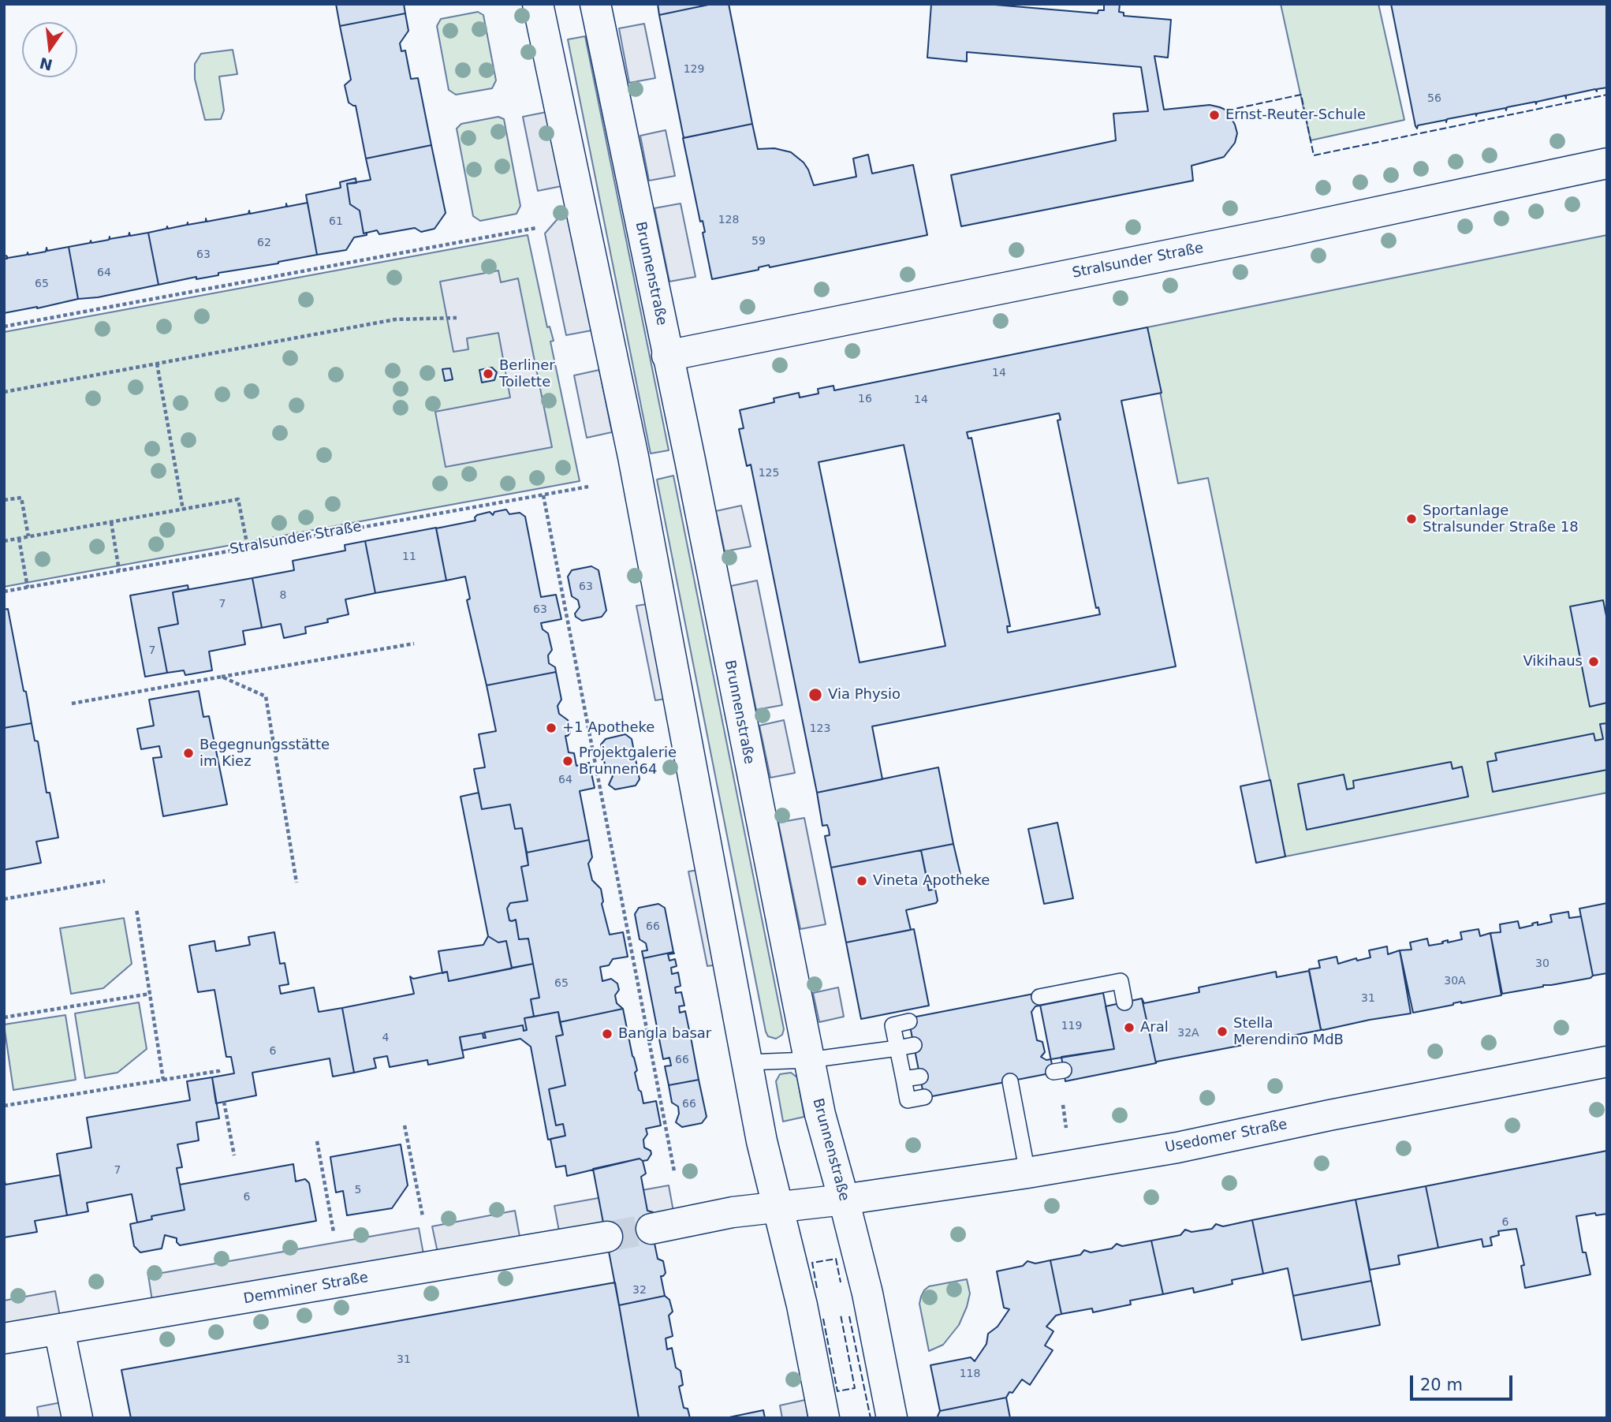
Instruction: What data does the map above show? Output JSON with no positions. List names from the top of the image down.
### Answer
{
  "streets": {
    "main road": [
      "Stralsunder Straße",
      "Brunnenstraße",
      "Usedomer Straße",
      "Demminer Straße"
    ]
  },
  "crossings": [
    ["Stralsunder Straße", "Brunnenstraße"],
    ["Brunnenstraße", "Usedomer Straße"]
  ],
  "places": [
    "Ernst-Reuter-Schule",
    "Berliner Toilette",
    "Sportanlage Stralsunder Straße 18",
    "Vikihaus",
    "Via Physio",
    "+1 Apotheke",
    "Begegnungsstätte im Kiez",
    "Projektgalerie Brunnen64",
    "Vineta Apotheke",
    "Aral",
    "Stella Merendino MdB",
    "Bangla basar"
  ],
  "house_numbers": [
    "129",
    "56",
    "128",
    "61",
    "59",
    "62",
    "63",
    "64",
    "65",
    "14",
    "16",
    "14",
    "125",
    "11",
    "63",
    "8",
    "7",
    "63",
    "7",
    "123",
    "64",
    "66",
    "30",
    "30A",
    "65",
    "31",
    "119",
    "32A",
    "4",
    "6",
    "66",
    "66",
    "7",
    "5",
    "6",
    "6",
    "32",
    "31",
    "118"
  ],
  "scale_bar": "20 m",
  "north": "bottom"
}
